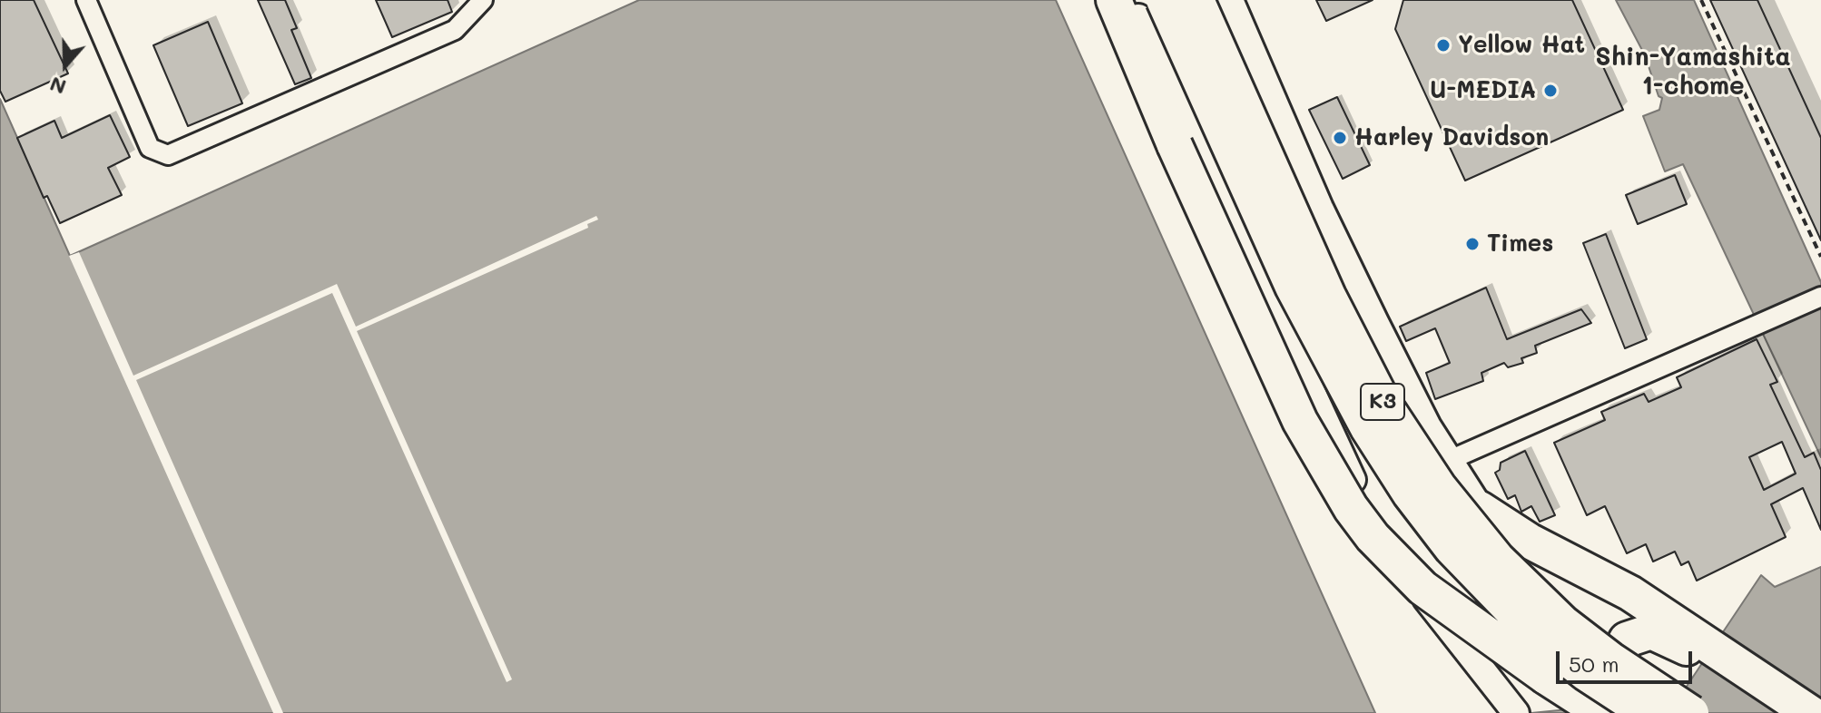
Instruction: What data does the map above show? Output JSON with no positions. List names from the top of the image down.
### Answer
{
  "streets": {
    "highway": ["K3"]
  },
  "districts": ["Shin-Yamashita 1-chome"],
  "places": [
    "Yellow Hat",
    "U-MEDIA",
    "Harley Davidson",
    "Times"
  ],
  "scale_bar": "50 m",
  "north": "bottom"
}
